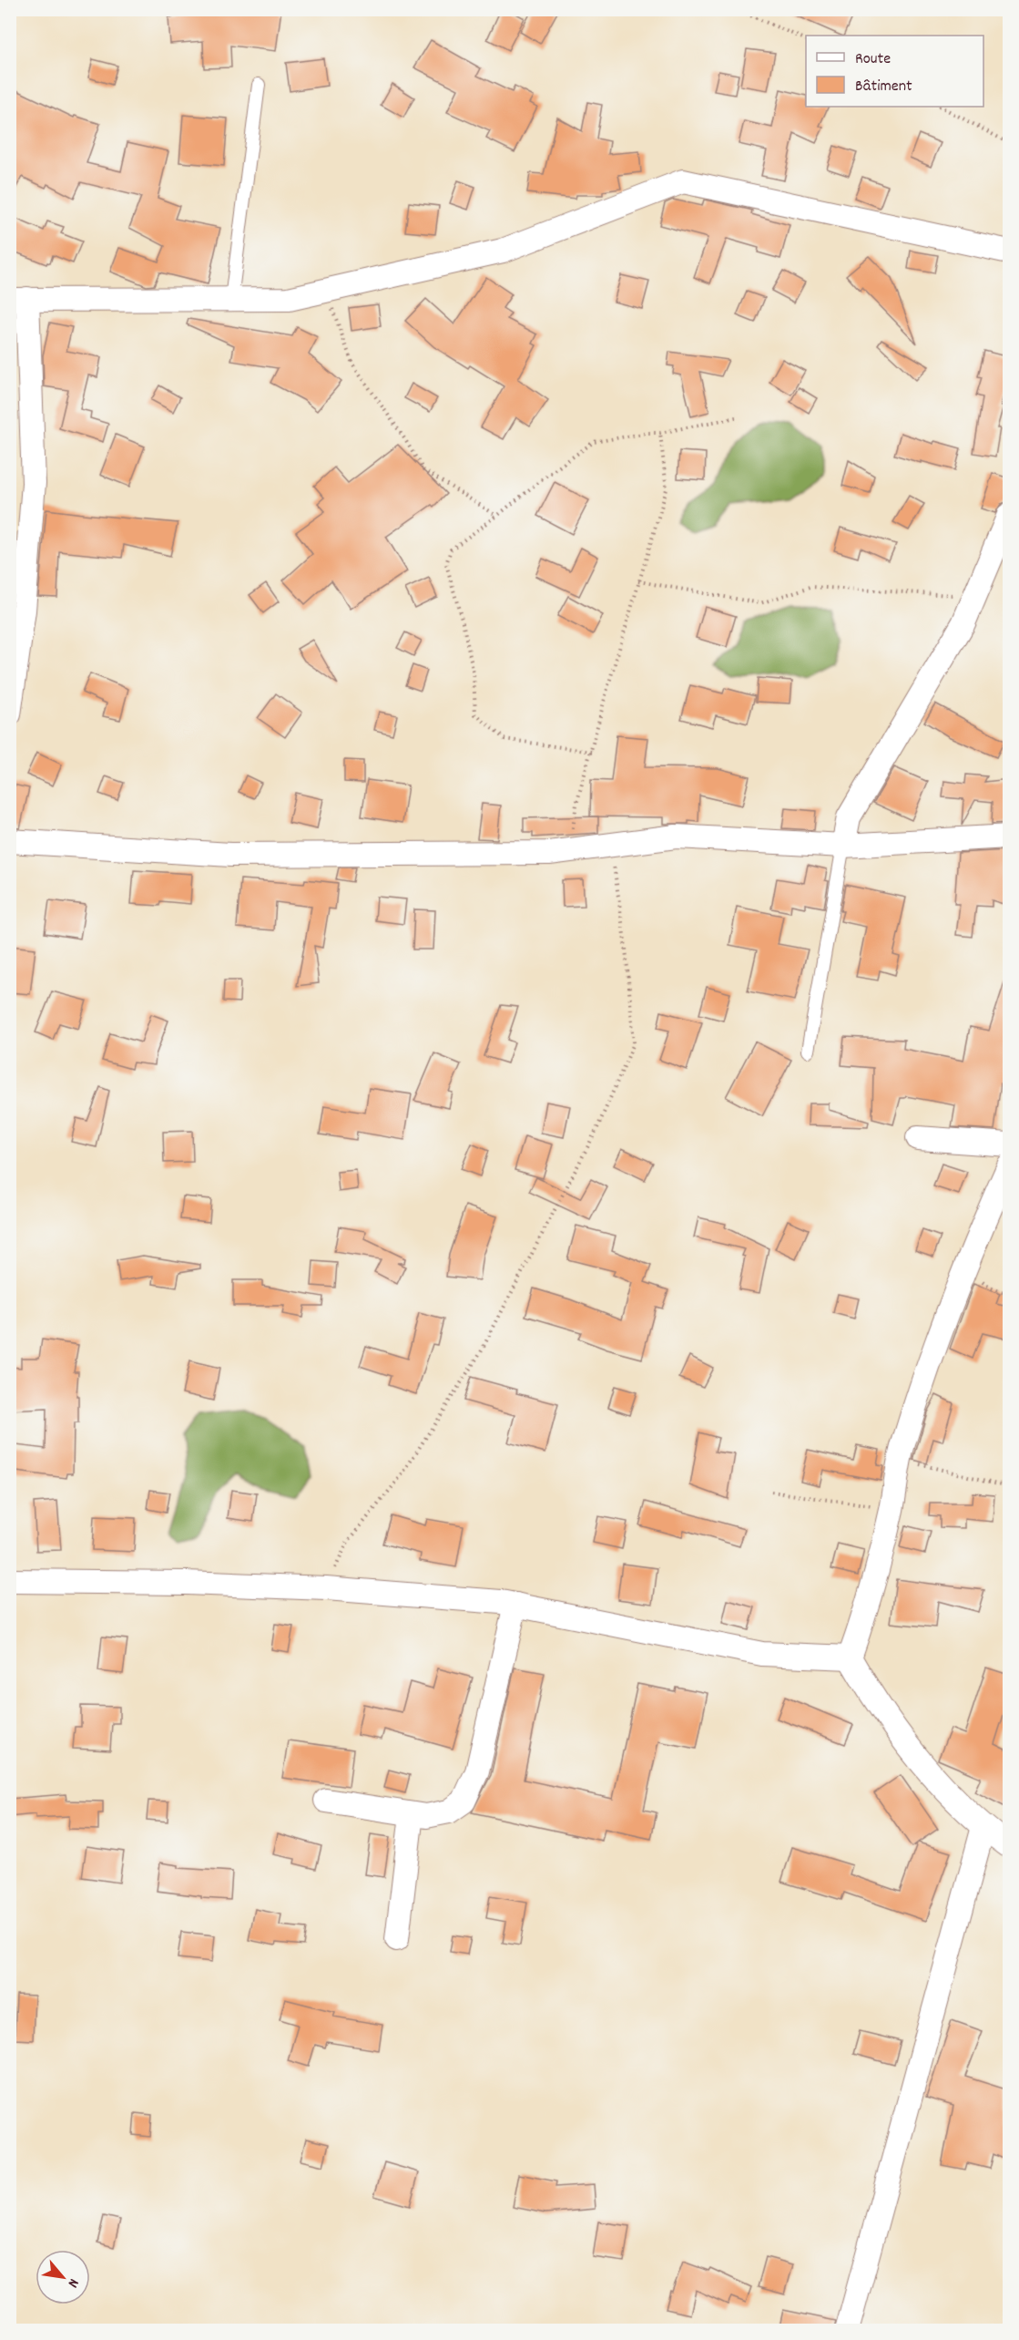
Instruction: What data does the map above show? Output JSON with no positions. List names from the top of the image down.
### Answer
{
  "legend": ["Route", "Bâtiment"],
  "north": "bottom right"
}
